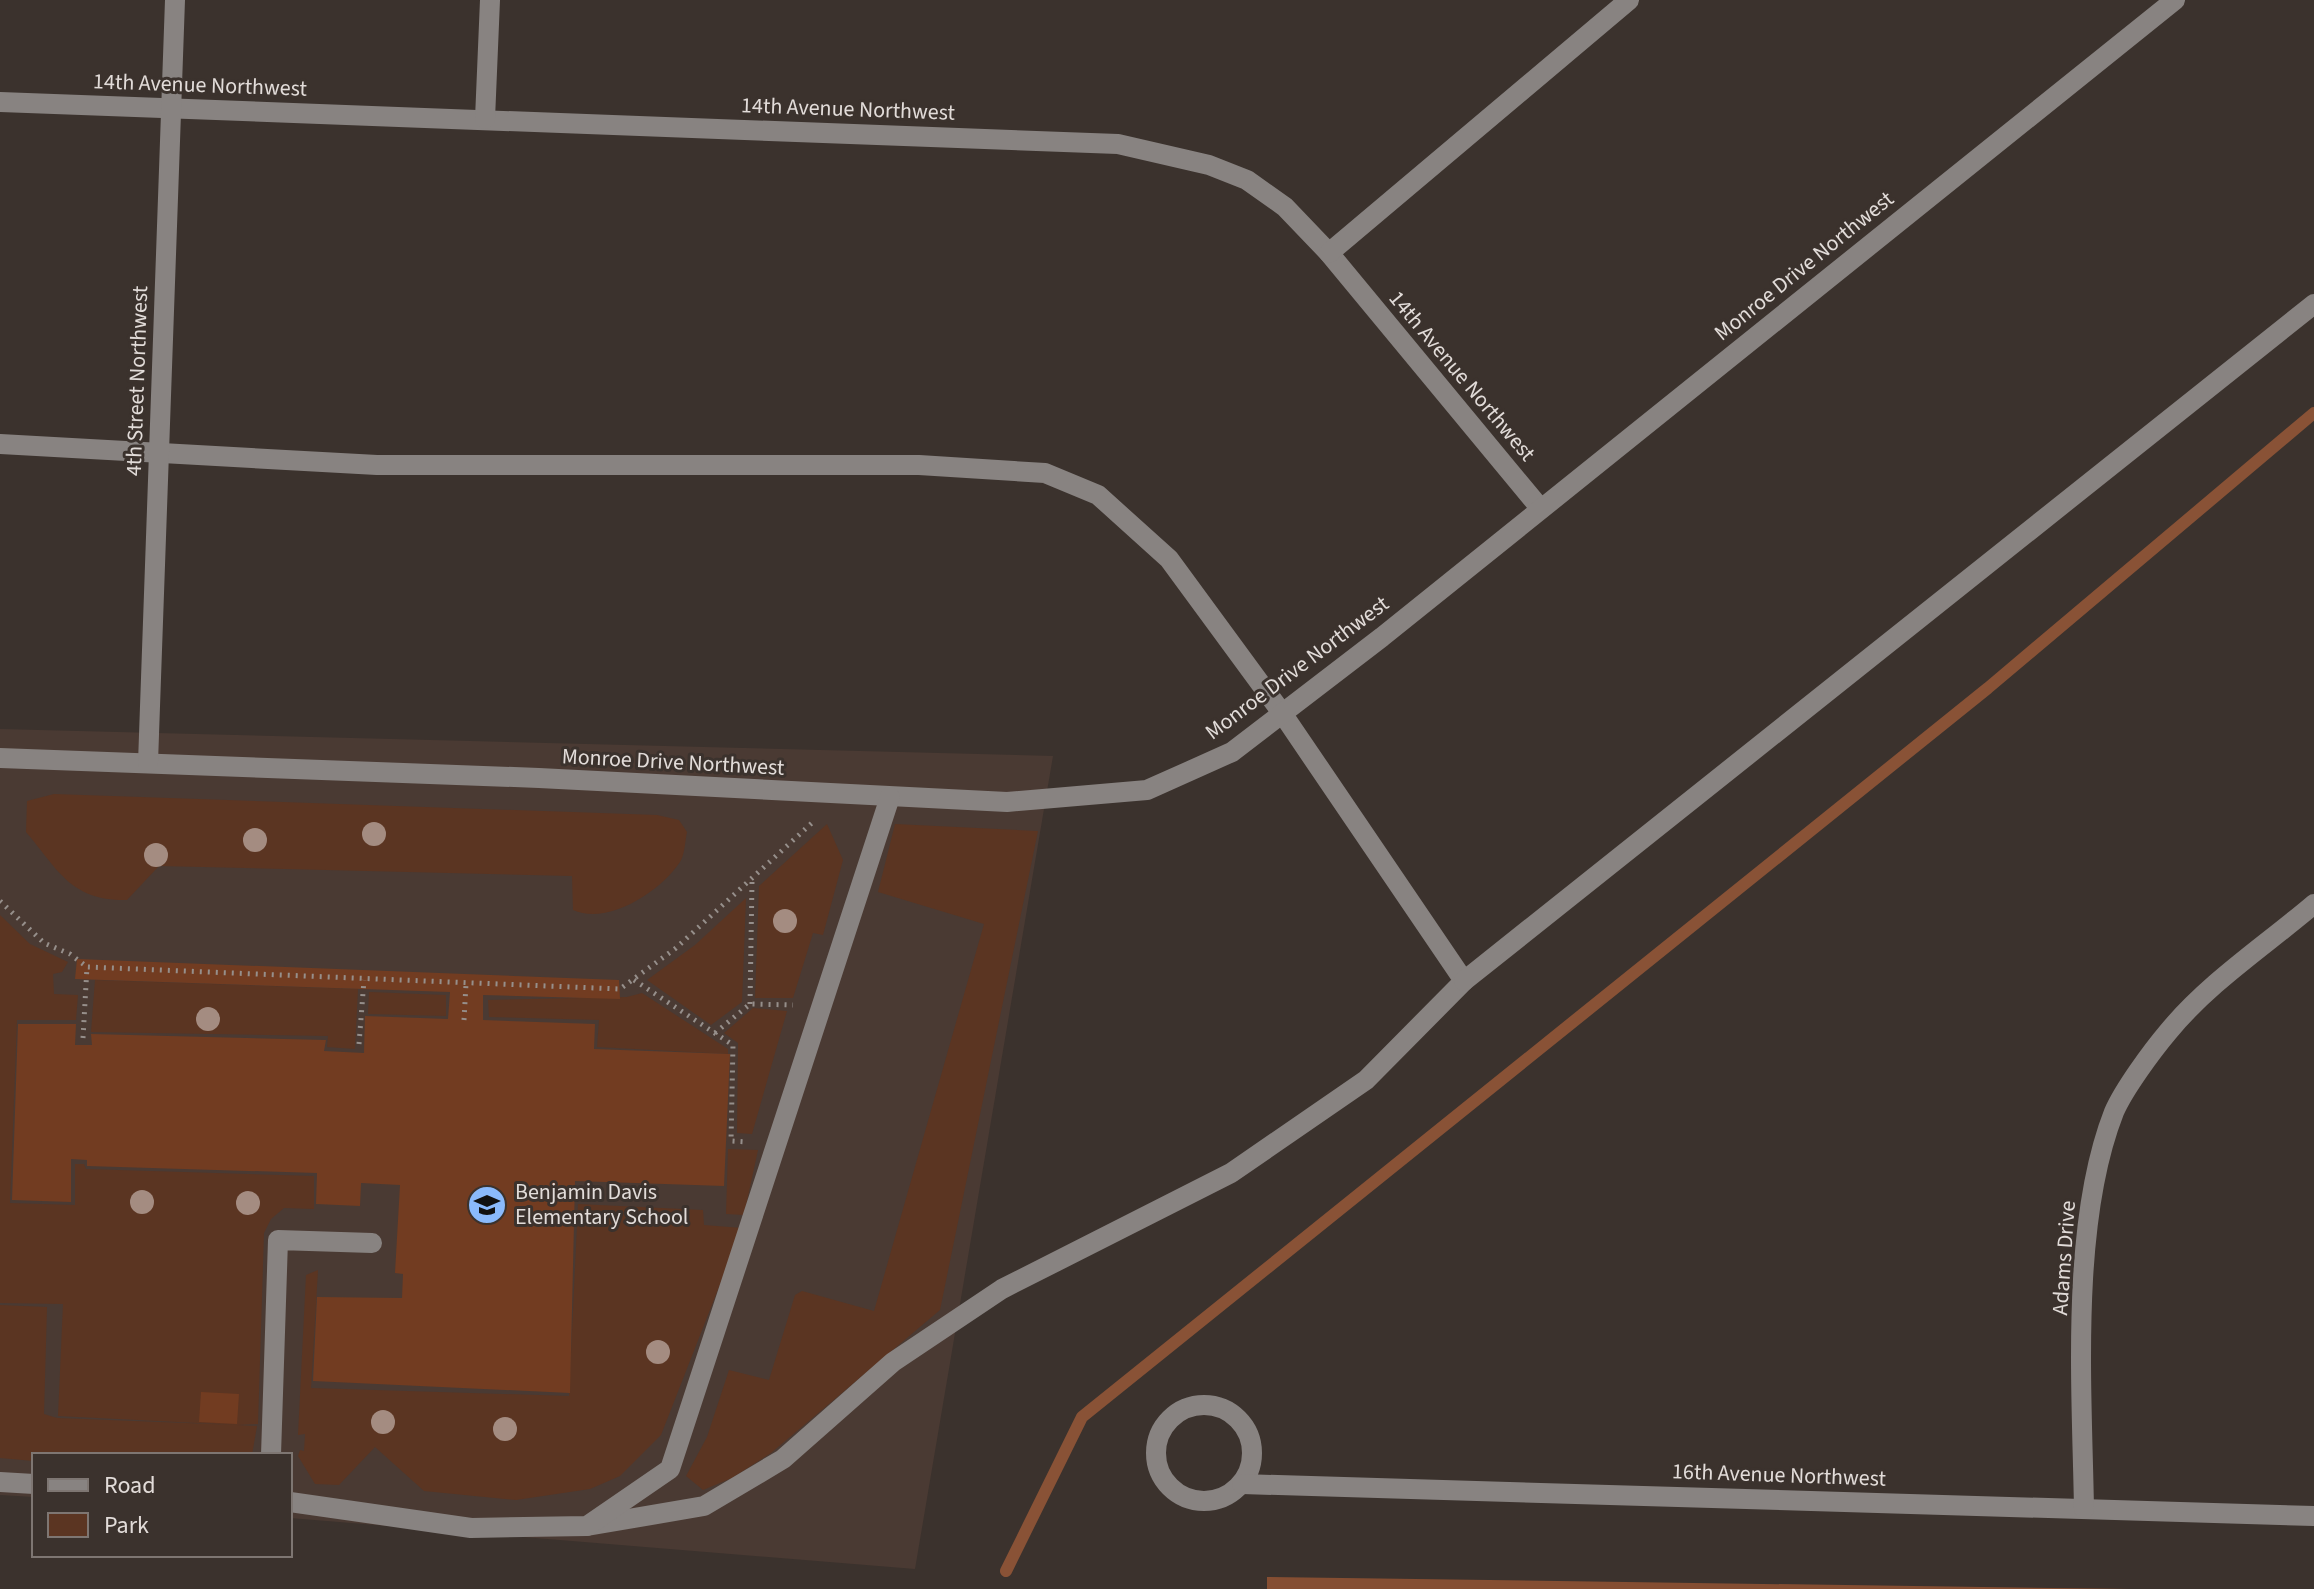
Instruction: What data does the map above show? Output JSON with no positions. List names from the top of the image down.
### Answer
{
  "streets": {
    "street": [
      "14th Avenue Northwest",
      "Monroe Drive Northwest",
      "4th Street Northwest",
      "Adams Drive",
      "16th Avenue Northwest"
    ]
  },
  "crossings": [
    ["14th Avenue Northwest", "Monroe Drive Northwest"],
    ["14th Avenue Northwest", "4th Street Northwest"],
    ["Monroe Drive Northwest", "4th Street Northwest"],
    ["Adams Drive", "16th Avenue Northwest"]
  ],
  "places": {
    "school or university": ["Benjamin Davis Elementary School"]
  },
  "legend": ["Road", "Park"]
}
